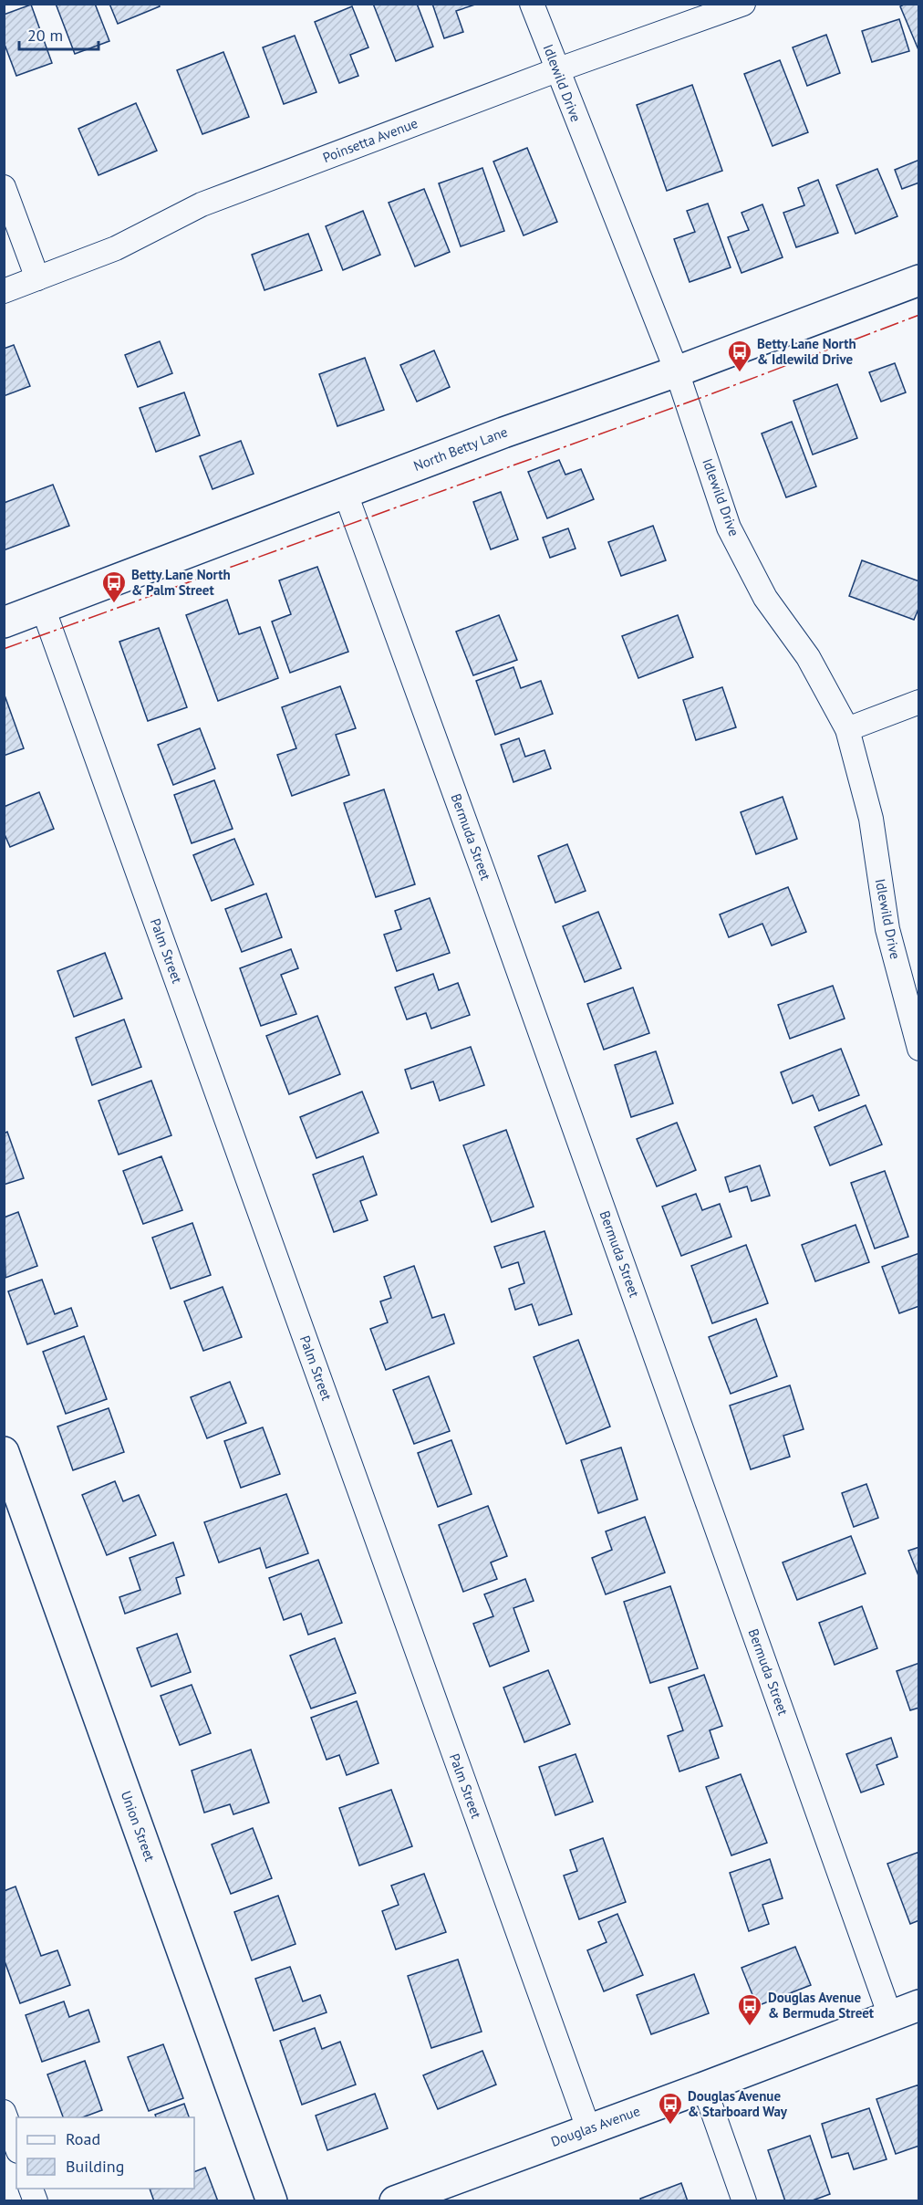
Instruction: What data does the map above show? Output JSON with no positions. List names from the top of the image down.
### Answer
{
  "streets": {
    "street": [
      "Idlewild Drive",
      "Poinsetta Avenue",
      "North Betty Lane",
      "Bermuda Street",
      "Palm Street",
      "Union Street",
      "Douglas Avenue"
    ]
  },
  "crossings": [
    ["Idlewild Drive", "Poinsetta Avenue"],
    ["Idlewild Drive", "North Betty Lane"],
    ["North Betty Lane", "Bermuda Street"],
    ["North Betty Lane", "Palm Street"],
    ["Bermuda Street", "Douglas Avenue"],
    ["Palm Street", "Douglas Avenue"]
  ],
  "places": {
    "bus stop": [
      "Betty Lane North & Idlewild Drive",
      "Betty Lane North & Palm Street",
      "Douglas Avenue & Bermuda Street",
      "Douglas Avenue & Starboard Way"
    ]
  },
  "legend": ["Road", "Building"],
  "scale_bar": "20 m"
}
